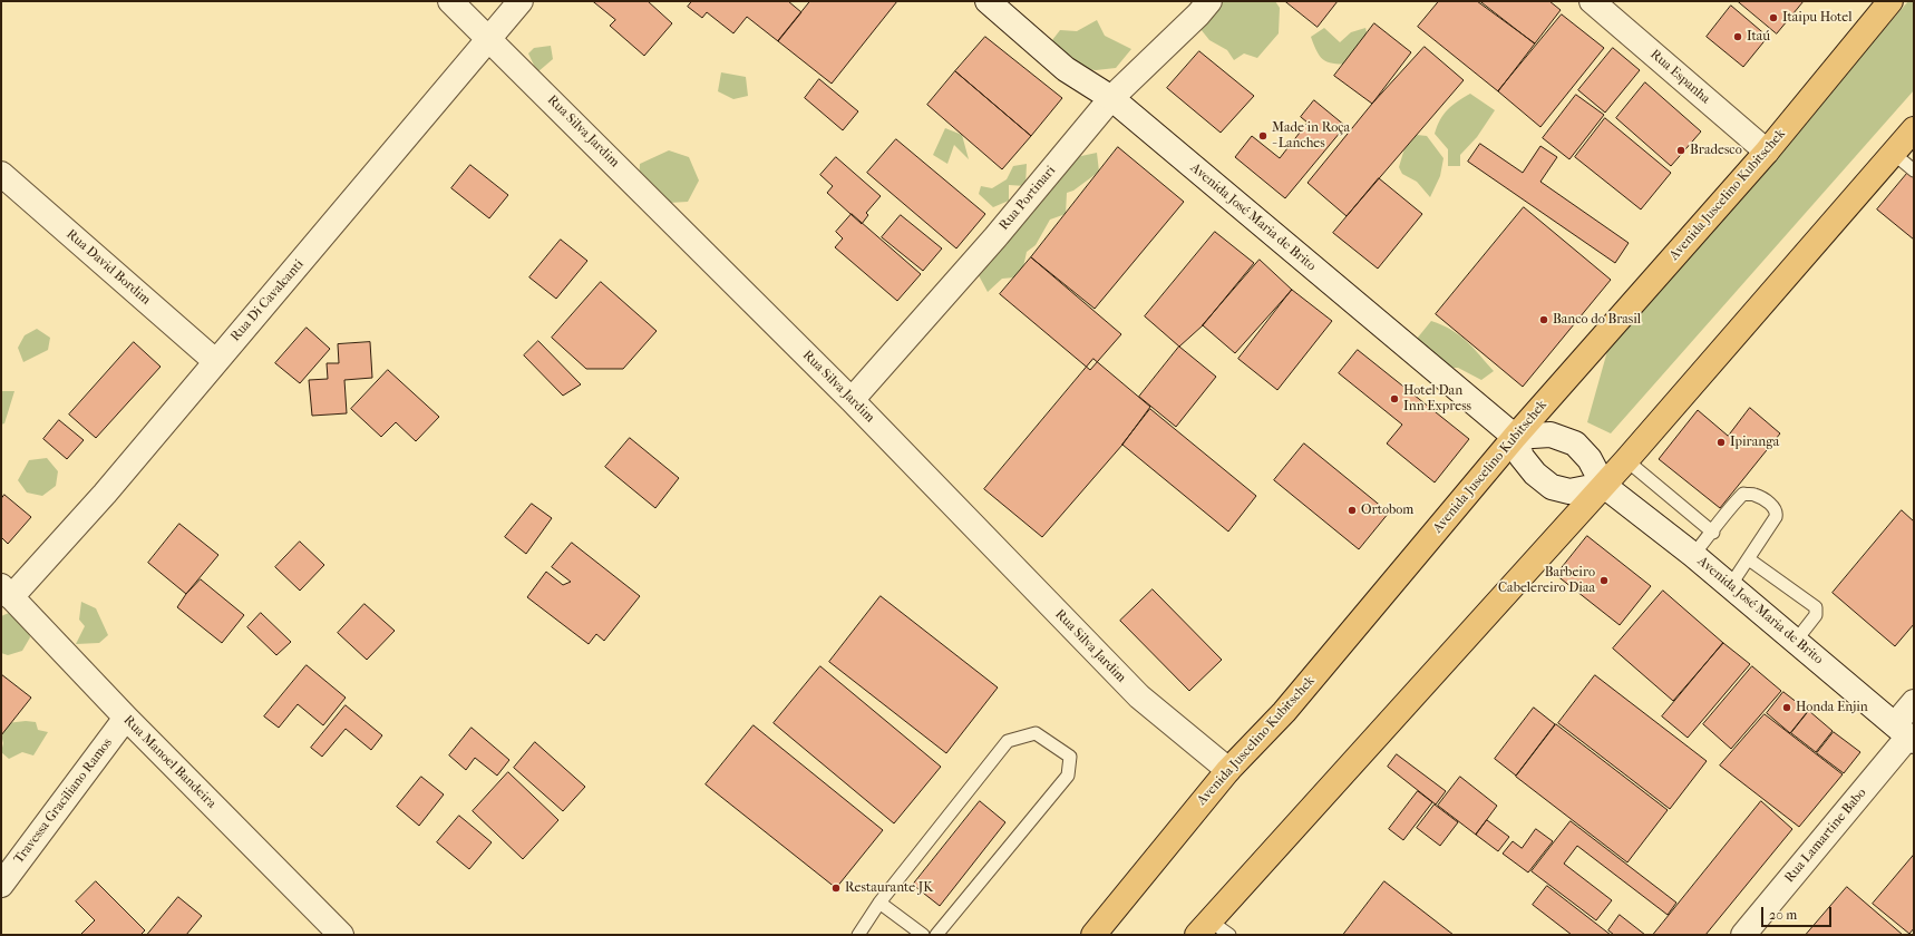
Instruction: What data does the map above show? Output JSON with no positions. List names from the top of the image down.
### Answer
{
  "streets": {
    "main road": ["Avenida Juscelino Kubitschek"],
    "street": [
      "Rua Espanha",
      "Rua Silva Jardim",
      "Rua Portinari",
      "Avenida José Maria de Brito",
      "Rua David Bordim",
      "Rua Di Cavalcanti",
      "Rua Manoel Bandeira",
      "Travessa Graciliano Ramos",
      "Rua Lamartine Babo"
    ]
  },
  "crossings": [
    ["Rua Espanha", "Avenida Juscelino Kubitschek"],
    ["Rua Silva Jardim", "Avenida Juscelino Kubitschek"],
    ["Rua Silva Jardim", "Rua Portinari"],
    ["Rua Silva Jardim", "Rua Di Cavalcanti"],
    ["Avenida Juscelino Kubitschek", "Avenida José Maria de Brito"],
    ["Rua Portinari", "Avenida José Maria de Brito"],
    ["Avenida José Maria de Brito", "Rua Lamartine Babo"],
    ["Rua David Bordim", "Rua Di Cavalcanti"],
    ["Rua Di Cavalcanti", "Rua Manoel Bandeira"],
    ["Rua Manoel Bandeira", "Travessa Graciliano Ramos"]
  ],
  "places": [
    "Itaipu Hotel",
    "Itaú",
    "Made in Roça - Lanches",
    "Bradesco",
    "Banco do Brasil",
    "Hotel Dan Inn Express",
    "Ipiranga",
    "Ortobom",
    "Barbeiro Cabelereiro Diaa",
    "Honda Enjin",
    "Restaurante JK"
  ],
  "scale_bar": "20 m"
}
